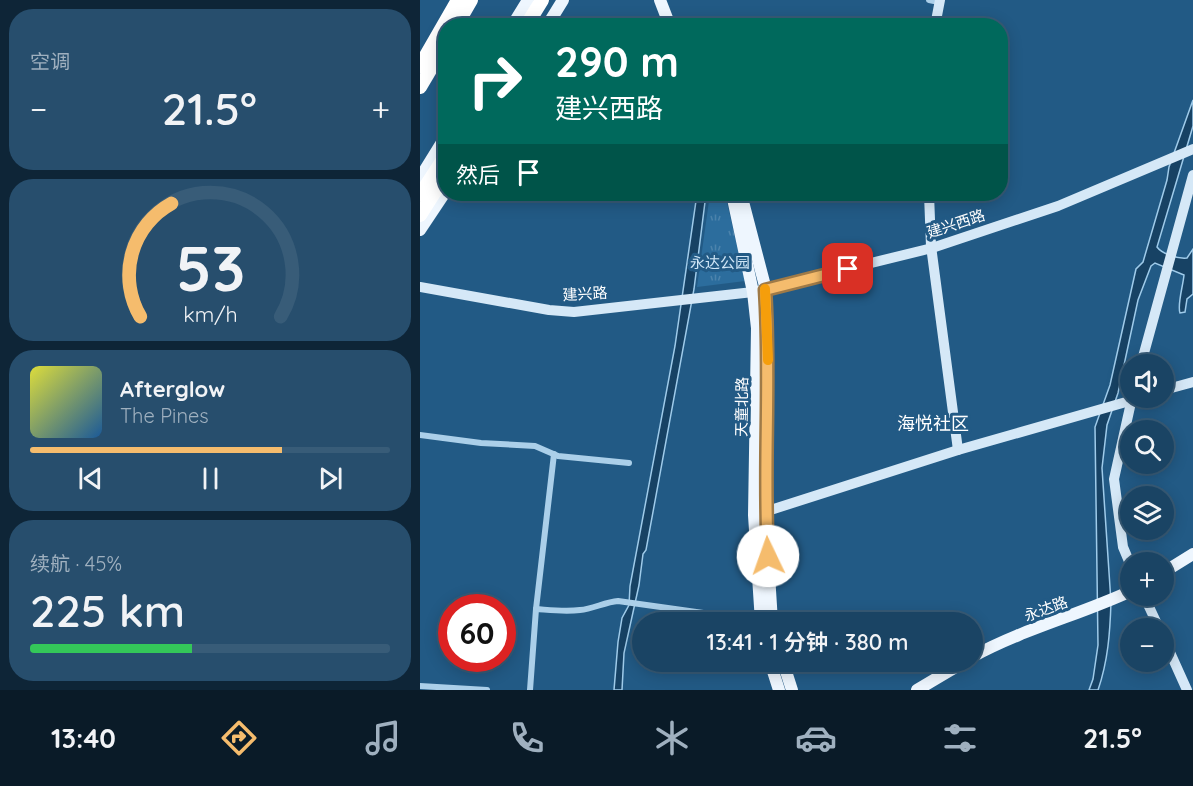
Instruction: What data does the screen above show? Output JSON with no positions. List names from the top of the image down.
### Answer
{
  "streets": {
    "main road": ["天童北路", "永达路"],
    "street": ["建兴西路", "建兴路"]
  },
  "crossings": [
    ["建兴西路", "建兴路"],
    ["建兴西路", "天童北路"],
    ["建兴路", "天童北路"]
  ],
  "districts": ["海悦社区"],
  "parks": ["永达公园"],
  "page": {
    "tile": [
      "空调",
      ["续航 · 45%", "225 km"]
    ],
    "turn": ["290 m", "建兴西路"],
    "heat": ["−", "21.5°", "+"],
    "then": "然后",
    "map_buttons": ["+", "−"],
    "song": ["Afterglow", "The Pines"],
    "limit": "60",
    "trip": "13:41 · 1 分钟 · 380 m",
    "tabs": ["13:40", "21.5°"],
    "gauge": ["53", "km/h"]
  }
}
